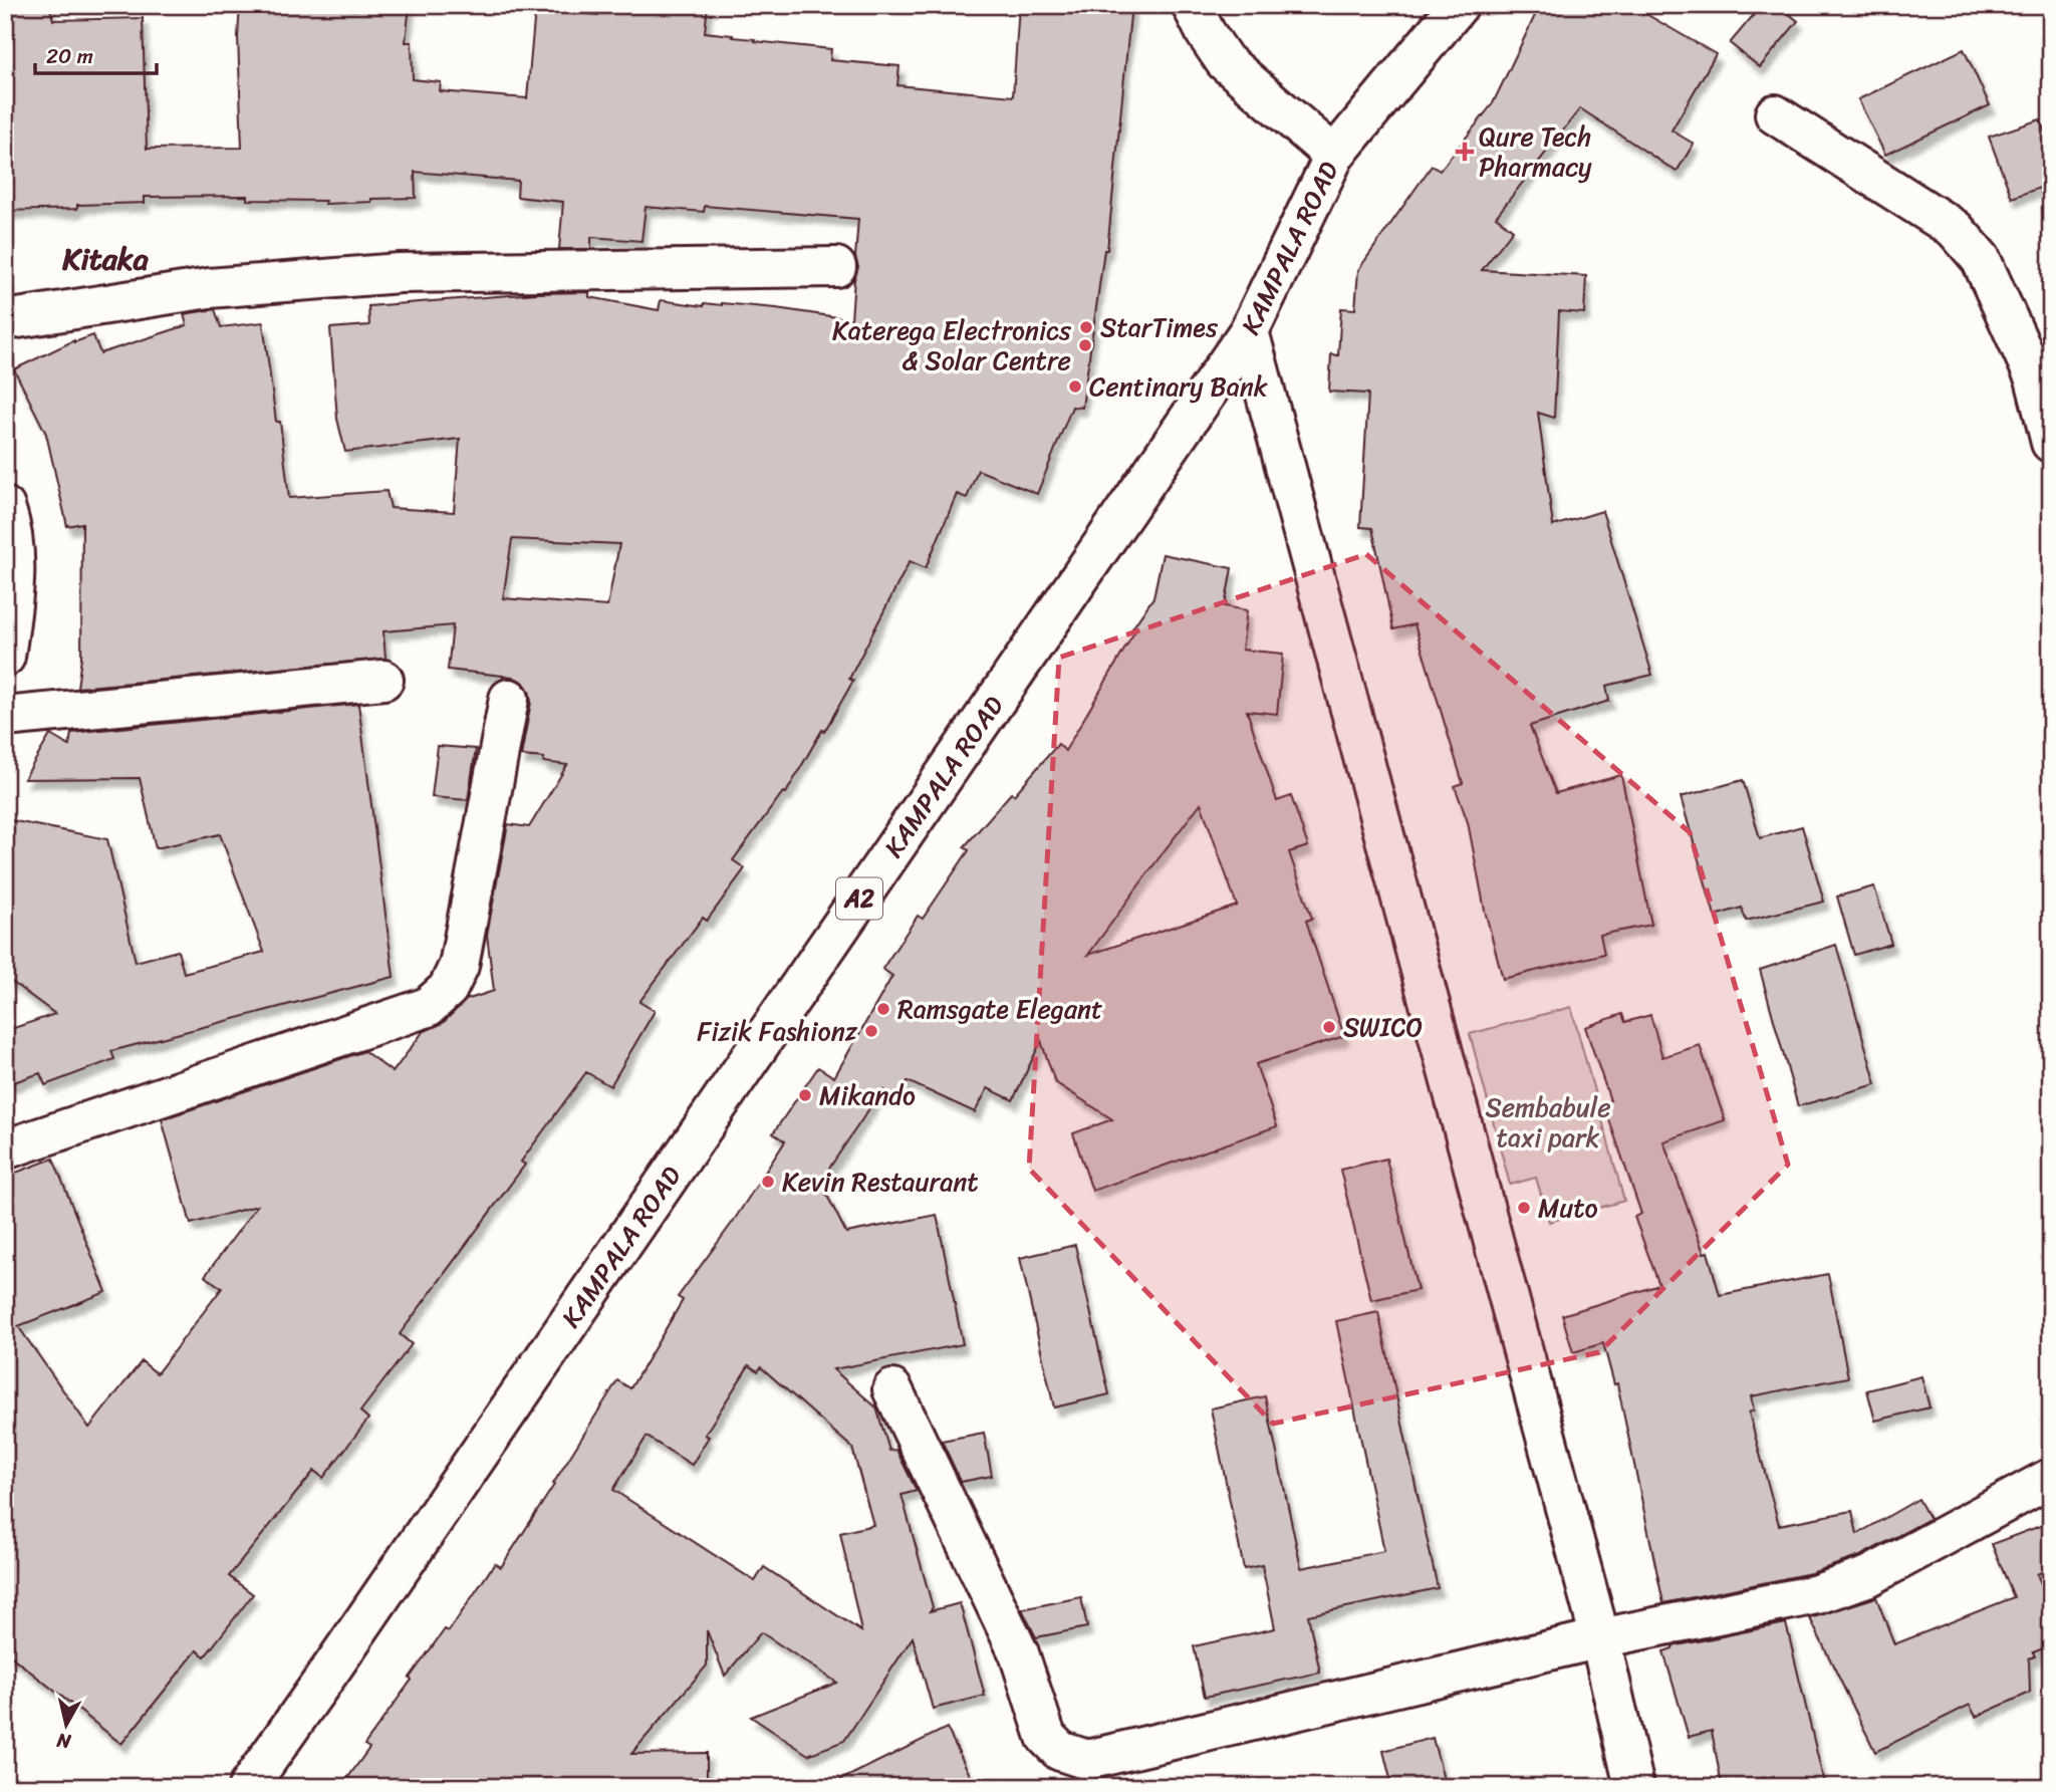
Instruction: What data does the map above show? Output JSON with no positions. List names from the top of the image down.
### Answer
{
  "streets": {
    "street": ["KAMPALA ROAD", "A2"]
  },
  "districts": ["Kitaka"],
  "parks": ["Sembabule taxi park"],
  "places": {
    "health": ["Qure Tech Pharmacy"],
    "other": [
      "StarTimes",
      "Katerega Electronics & Solar Centre",
      "Centinary Bank",
      "Ramsgate Elegant",
      "SWICO",
      "Fizik Fashionz",
      "Mikando",
      "Kevin Restaurant",
      "Muto"
    ]
  },
  "scale_bar": "20 m",
  "north": "bottom"
}
